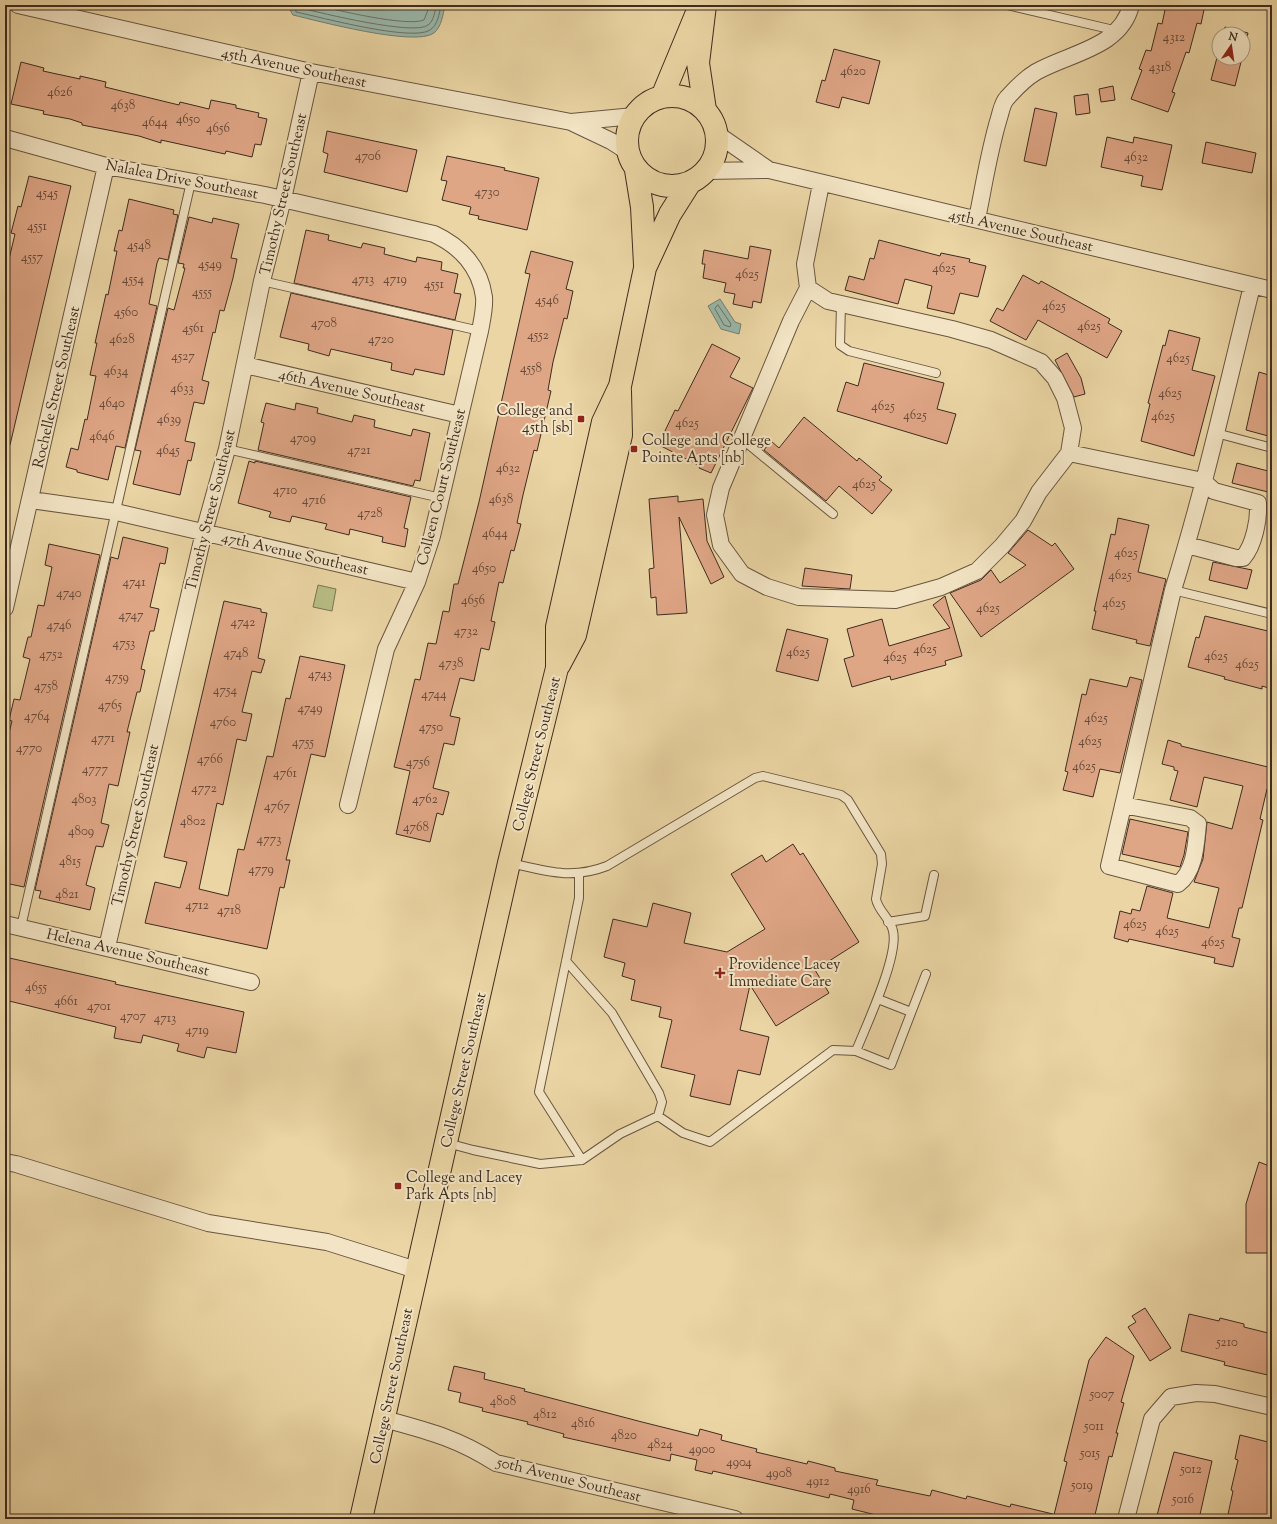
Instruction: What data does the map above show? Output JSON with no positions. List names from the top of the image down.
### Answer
{
  "streets": {
    "main road": ["College Street Southeast"],
    "street": [
      "45th Avenue Southeast",
      "Nalalea Drive Southeast",
      "Timothy Street Southeast",
      "Rochelle Street Southeast",
      "46th Avenue Southeast",
      "Colleen Court Southeast",
      "47th Avenue Southeast",
      "Helena Avenue Southeast",
      "50th Avenue Southeast"
    ]
  },
  "crossings": [
    ["45th Avenue Southeast", "Timothy Street Southeast"],
    ["45th Avenue Southeast", "College Street Southeast"],
    ["Nalalea Drive Southeast", "Timothy Street Southeast"],
    ["Nalalea Drive Southeast", "Rochelle Street Southeast"],
    ["Nalalea Drive Southeast", "Colleen Court Southeast"],
    ["Timothy Street Southeast", "46th Avenue Southeast"],
    ["Timothy Street Southeast", "47th Avenue Southeast"],
    ["Timothy Street Southeast", "Helena Avenue Southeast"],
    ["Rochelle Street Southeast", "47th Avenue Southeast"],
    ["46th Avenue Southeast", "Colleen Court Southeast"],
    ["Colleen Court Southeast", "47th Avenue Southeast"],
    ["College Street Southeast", "50th Avenue Southeast"]
  ],
  "places": {
    "transit": ["College and 45th [sb]", "College and College Pointe Apts [nb]", "College and Lacey Park Apts [nb]"],
    "health": ["Providence Lacey Immediate Care"]
  },
  "house_numbers": [
    "4312",
    "4318",
    "4620",
    "4626",
    "4638",
    "4650",
    "4644",
    "4656",
    "4706",
    "4632",
    "4730",
    "4545",
    "4551",
    "4548",
    "4557",
    "4549",
    "4625",
    "4625",
    "4554",
    "4713",
    "4719",
    "4551",
    "4555",
    "4546",
    "4625",
    "4560",
    "4708",
    "4625",
    "4561",
    "4552",
    "4628",
    "4720",
    "4527",
    "4625",
    "4558",
    "4634",
    "4633",
    "4625",
    "4640",
    "4625",
    "4625",
    "4625",
    "4639",
    "4625",
    "4646",
    "4709",
    "4645",
    "4721",
    "4632",
    "4625",
    "4710",
    "4638",
    "4716",
    "4728",
    "4644",
    "4625",
    "4650",
    "4625",
    "4741",
    "4740",
    "4656",
    "4625",
    "4625",
    "4747",
    "4742",
    "4746",
    "4732",
    "4753",
    "4625",
    "4625",
    "4748",
    "4752",
    "4625",
    "4625",
    "4738",
    "4625",
    "4743",
    "4759",
    "4758",
    "4754",
    "4744",
    "4765",
    "4749",
    "4764",
    "4625",
    "4760",
    "4750",
    "4771",
    "4625",
    "4755",
    "4770",
    "4766",
    "4756",
    "4625",
    "4777",
    "4761",
    "4772",
    "4803",
    "4762",
    "4767",
    "4802",
    "4768",
    "4809",
    "4773",
    "4815",
    "4779",
    "4821",
    "4712",
    "4718",
    "4625",
    "4625",
    "4625",
    "4655",
    "4661",
    "4701",
    "4707",
    "4713",
    "4719",
    "5210",
    "5007",
    "4808",
    "4812",
    "4816",
    "5011",
    "4820",
    "4824",
    "4900",
    "5015",
    "4904",
    "5012",
    "4908",
    "4912",
    "5019",
    "4916",
    "5016"
  ],
  "north": "top"
}
